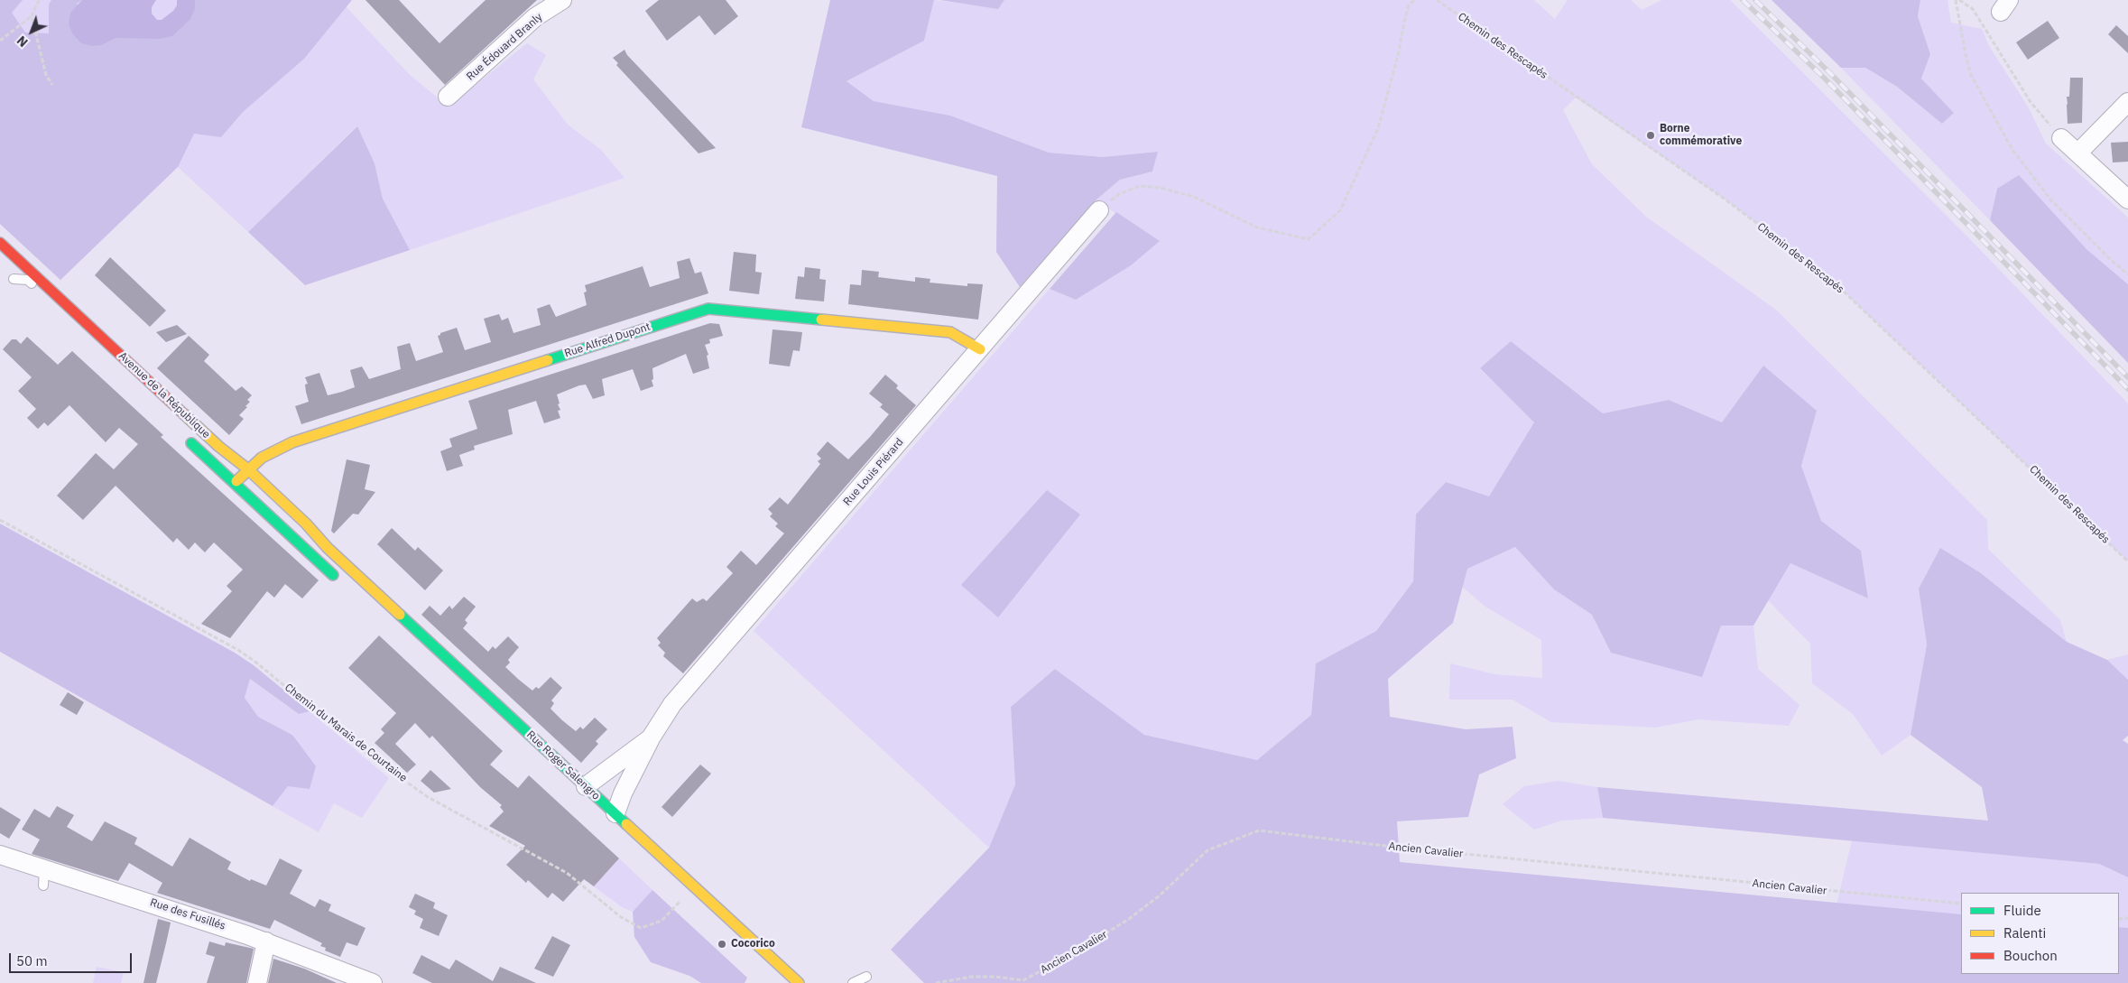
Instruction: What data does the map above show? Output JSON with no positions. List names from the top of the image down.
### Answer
{
  "streets": {
    "main road": ["Rue Alfred Dupont", "Avenue de la République", "Rue Roger Salengro"],
    "street": ["Rue Édouard Branly", "Rue Louis Piérard", "Rue des Fusillés"],
    "path": ["Chemin des Rescapés", "Chemin du Marais de Courtaine", "Ancien Cavalier"]
  },
  "crossings": [
    ["Rue Alfred Dupont", "Avenue de la République"],
    ["Rue Alfred Dupont", "Rue Louis Piérard"],
    ["Avenue de la République", "Rue Roger Salengro"],
    ["Rue Louis Piérard", "Rue Roger Salengro"]
  ],
  "places": ["Borne commémorative", "Cocorico"],
  "legend": ["Fluide", "Ralenti", "Bouchon"],
  "scale_bar": "50 m",
  "north": "bottom left"
}
